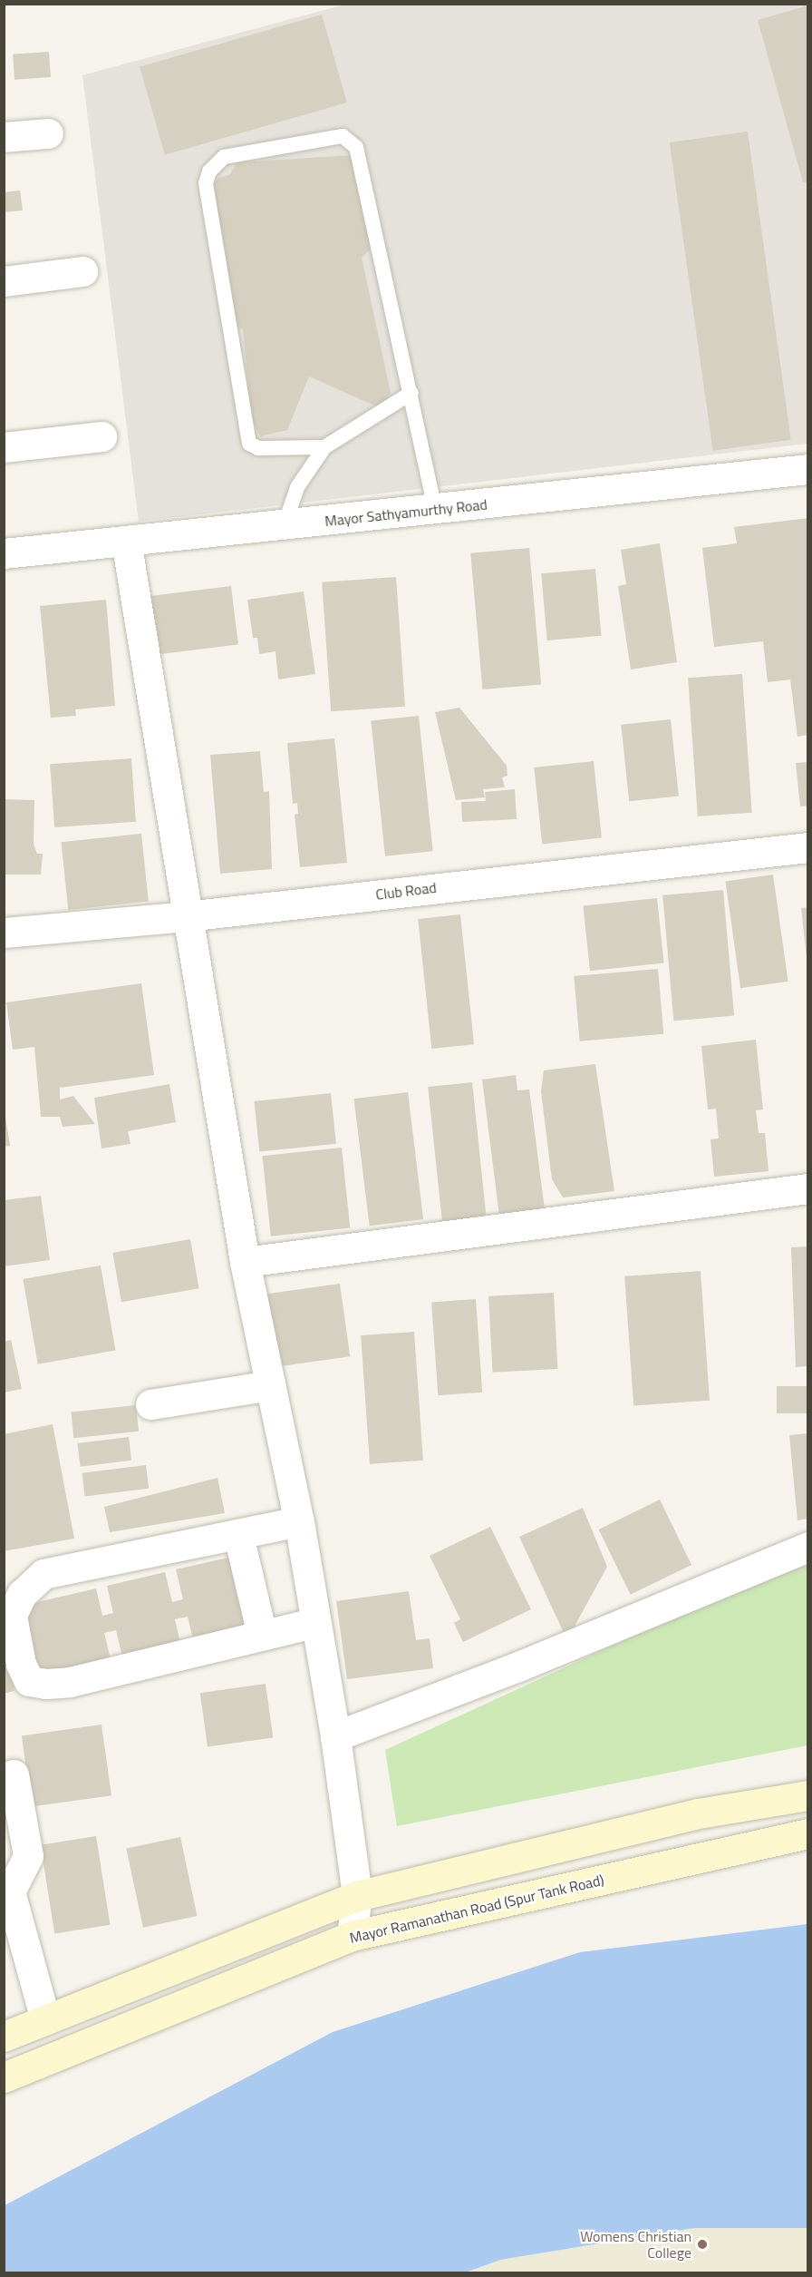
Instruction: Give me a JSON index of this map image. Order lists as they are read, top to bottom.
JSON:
{
  "streets": {
    "main road": ["Mayor Ramanathan Road (Spur Tank Road)"],
    "street": ["Mayor Sathyamurthy Road", "Club Road"]
  },
  "places": ["Womens Christian College"]
}
